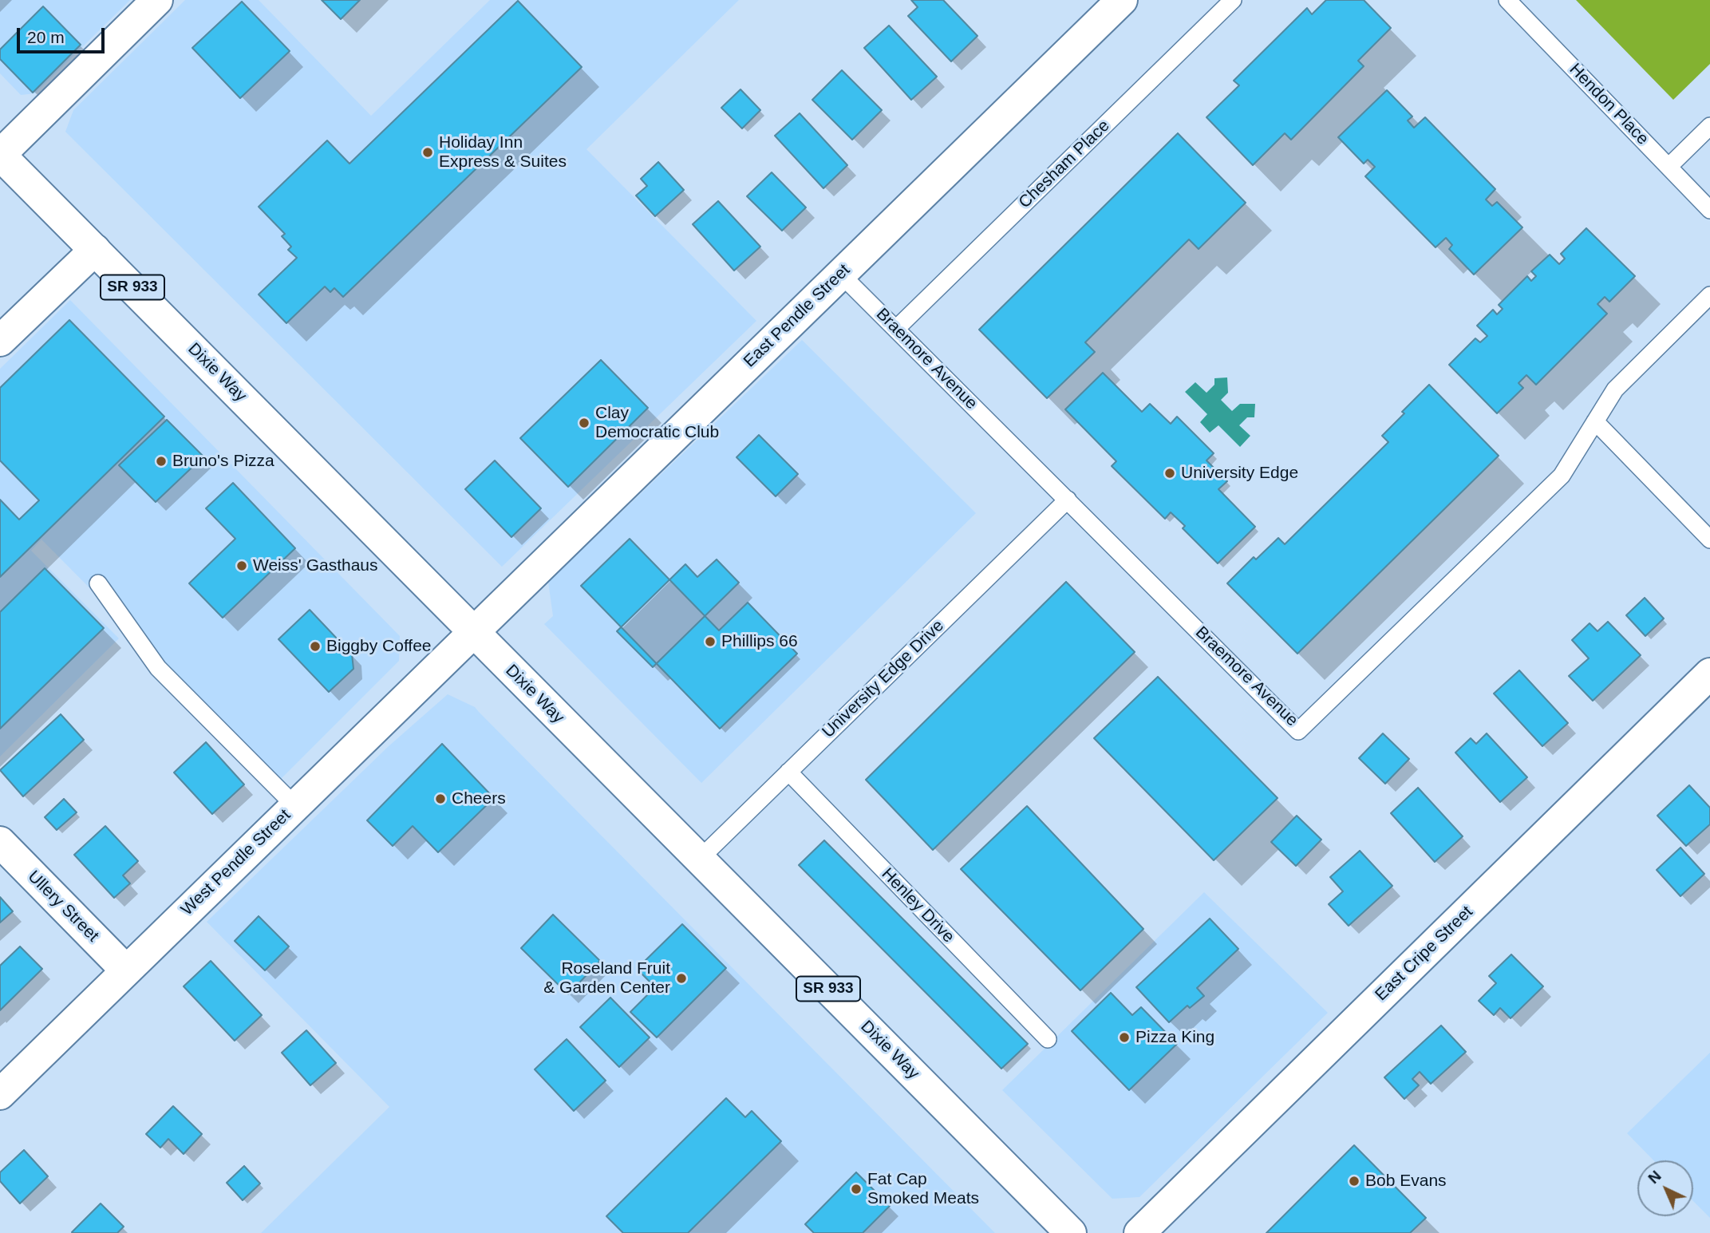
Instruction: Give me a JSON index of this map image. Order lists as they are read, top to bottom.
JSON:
{
  "streets": {
    "street": [
      "SR 933",
      "East Pendle Street",
      "Dixie Way",
      "West Pendle Street",
      "Ullery Street",
      "East Cripe Street"
    ],
    "lane": [
      "Hendon Place",
      "Chesham Place",
      "Braemore Avenue",
      "University Edge Drive",
      "Henley Drive"
    ]
  },
  "crossings": [
    ["Chesham Place", "Braemore Avenue"],
    ["East Pendle Street", "Braemore Avenue"],
    ["East Pendle Street", "Dixie Way"],
    ["East Pendle Street", "West Pendle Street"],
    ["Braemore Avenue", "University Edge Drive"],
    ["Dixie Way", "University Edge Drive"],
    ["Dixie Way", "West Pendle Street"],
    ["University Edge Drive", "Henley Drive"],
    ["West Pendle Street", "Ullery Street"]
  ],
  "places": [
    "Holiday Inn Express & Suites",
    "Clay Democratic Club",
    "Bruno's Pizza",
    "University Edge",
    "Weiss' Gasthaus",
    "Phillips 66",
    "Biggby Coffee",
    "Cheers",
    "Roseland Fruit & Garden Center",
    "Pizza King",
    "Bob Evans",
    "Fat Cap Smoked Meats"
  ],
  "scale_bar": "20 m",
  "north": "top left"
}
